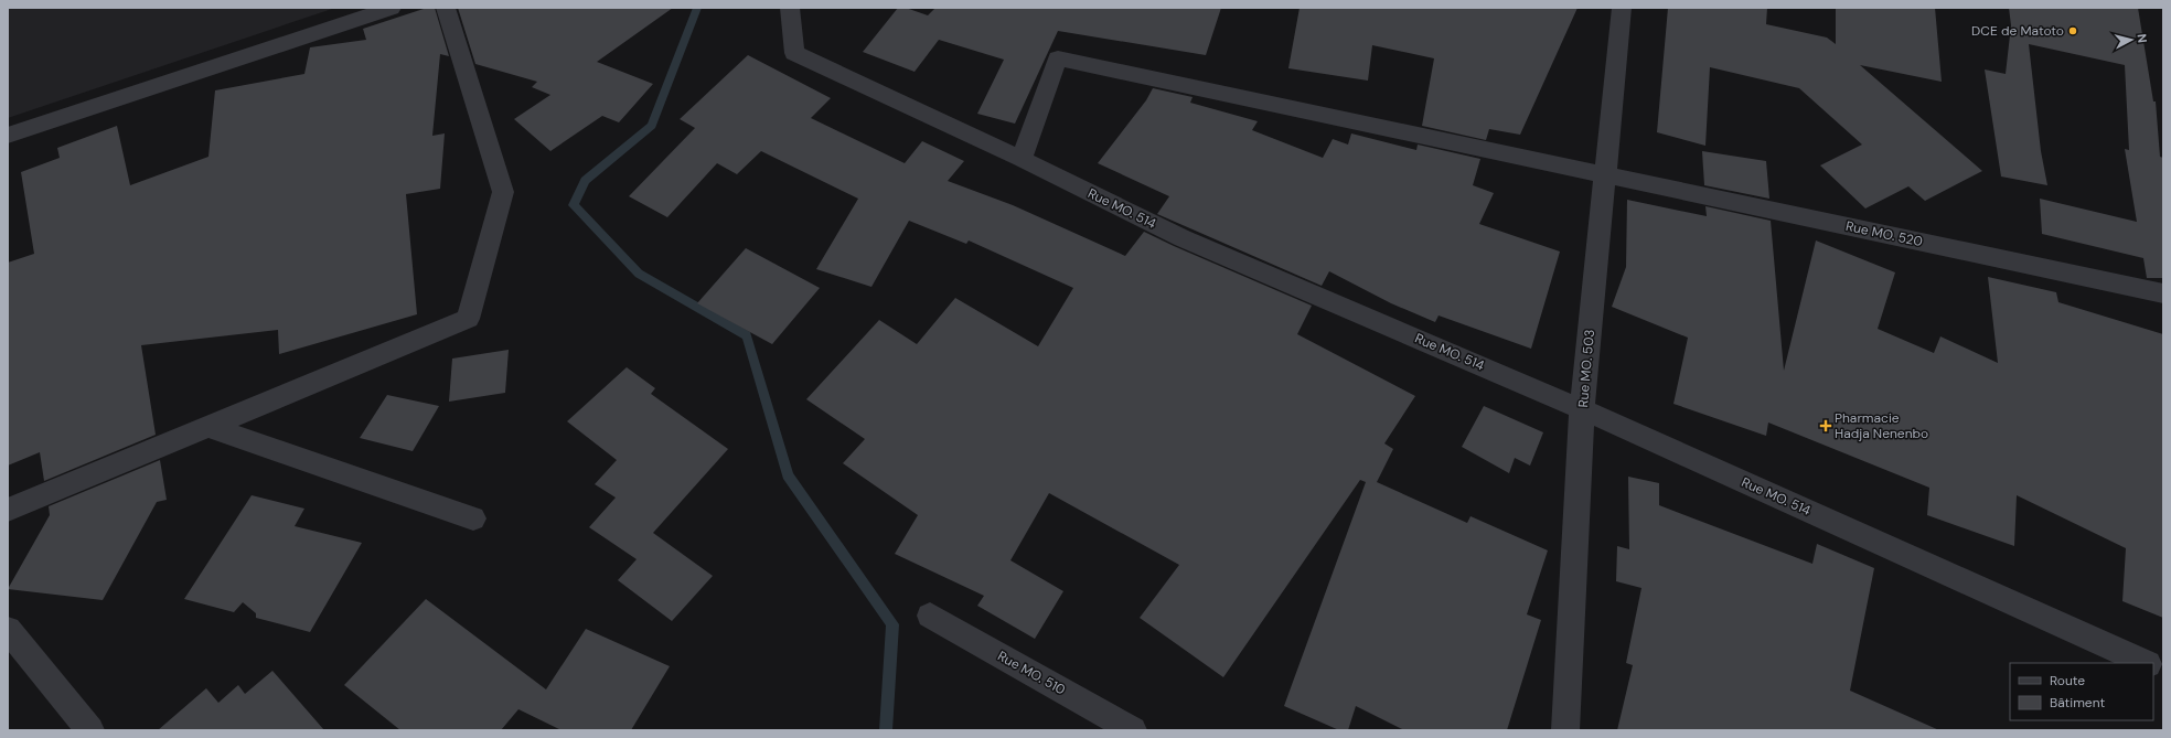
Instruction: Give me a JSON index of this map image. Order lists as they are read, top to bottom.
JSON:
{
  "streets": {
    "street": [
      "Rue MO. 514",
      "Rue MO. 520",
      "Rue MO. 503",
      "Rue MO. 510"
    ]
  },
  "crossings": [
    ["Rue MO. 514", "Rue MO. 520"],
    ["Rue MO. 514", "Rue MO. 503"],
    ["Rue MO. 520", "Rue MO. 503"]
  ],
  "places": {
    "other": ["DCE de Matoto"],
    "health": ["Pharmacie Hadja Nenenbo"]
  },
  "legend": ["Route", "Bâtiment"],
  "north": "right"
}
